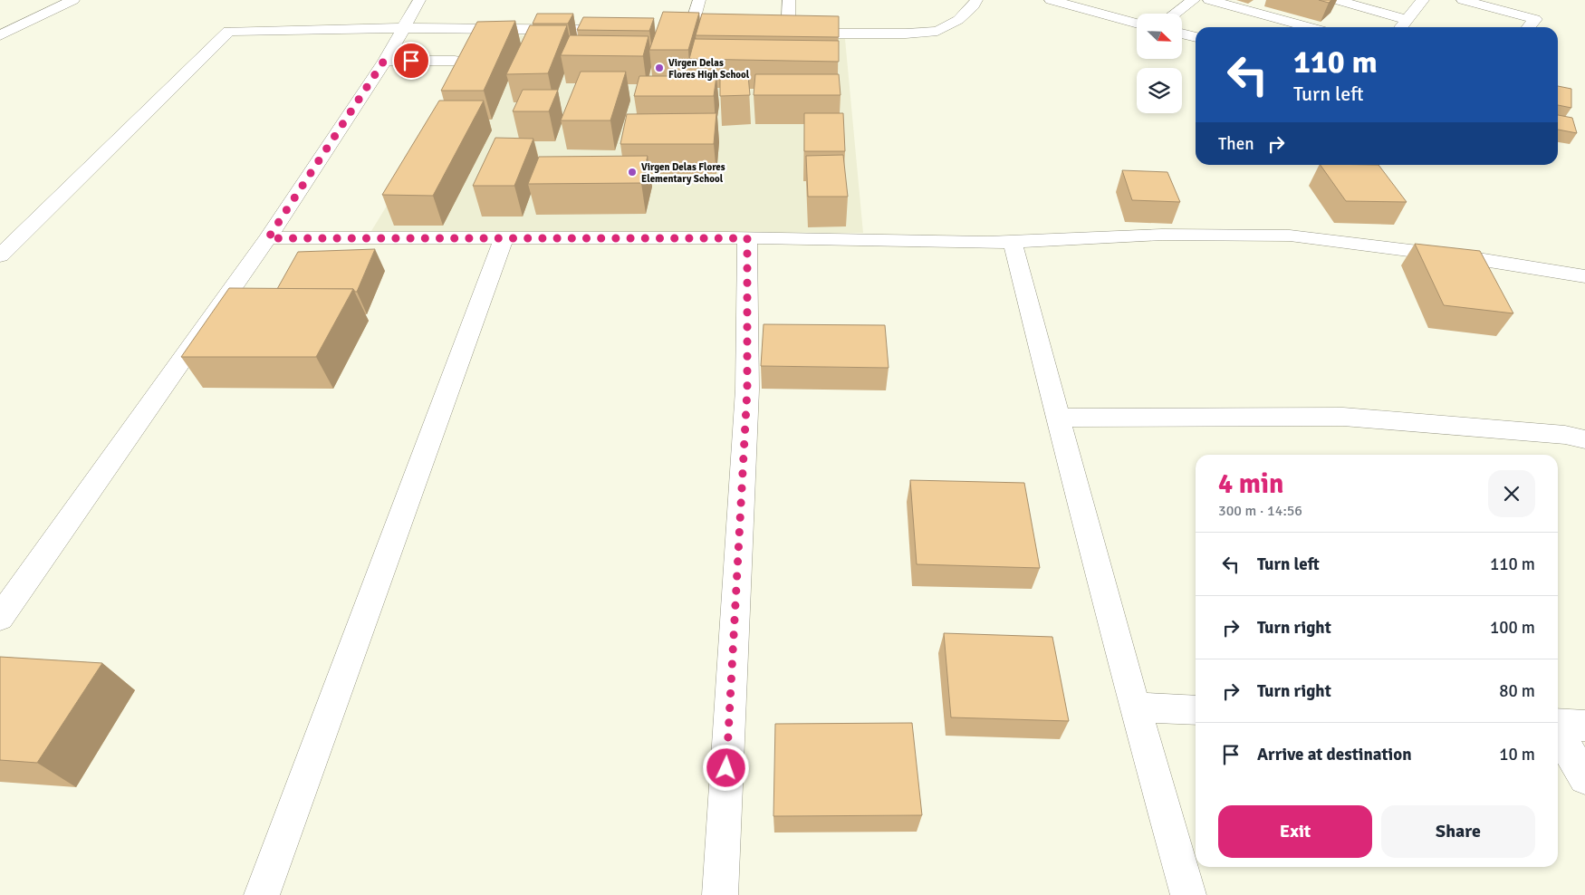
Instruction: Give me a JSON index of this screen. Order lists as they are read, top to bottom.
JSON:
{
  "places": ["Virgen Delas Flores High School", "Virgen Delas Flores Elementary School"],
  "north": "bottom right",
  "page": {
    "turn": ["110 m", "Turn left"],
    "then": "Then",
    "heading": ["4 min", "300 m · 14:56"],
    "list": [
      {
        "name": "Turn left",
        "value": "110 m"
      },
      {
        "name": "Turn right",
        "value": "100 m"
      },
      {
        "name": "Turn right",
        "value": "80 m"
      },
      {
        "name": "Arrive at destination",
        "value": "10 m"
      }
    ],
    "buttons": ["Exit", "Share"]
  }
}
